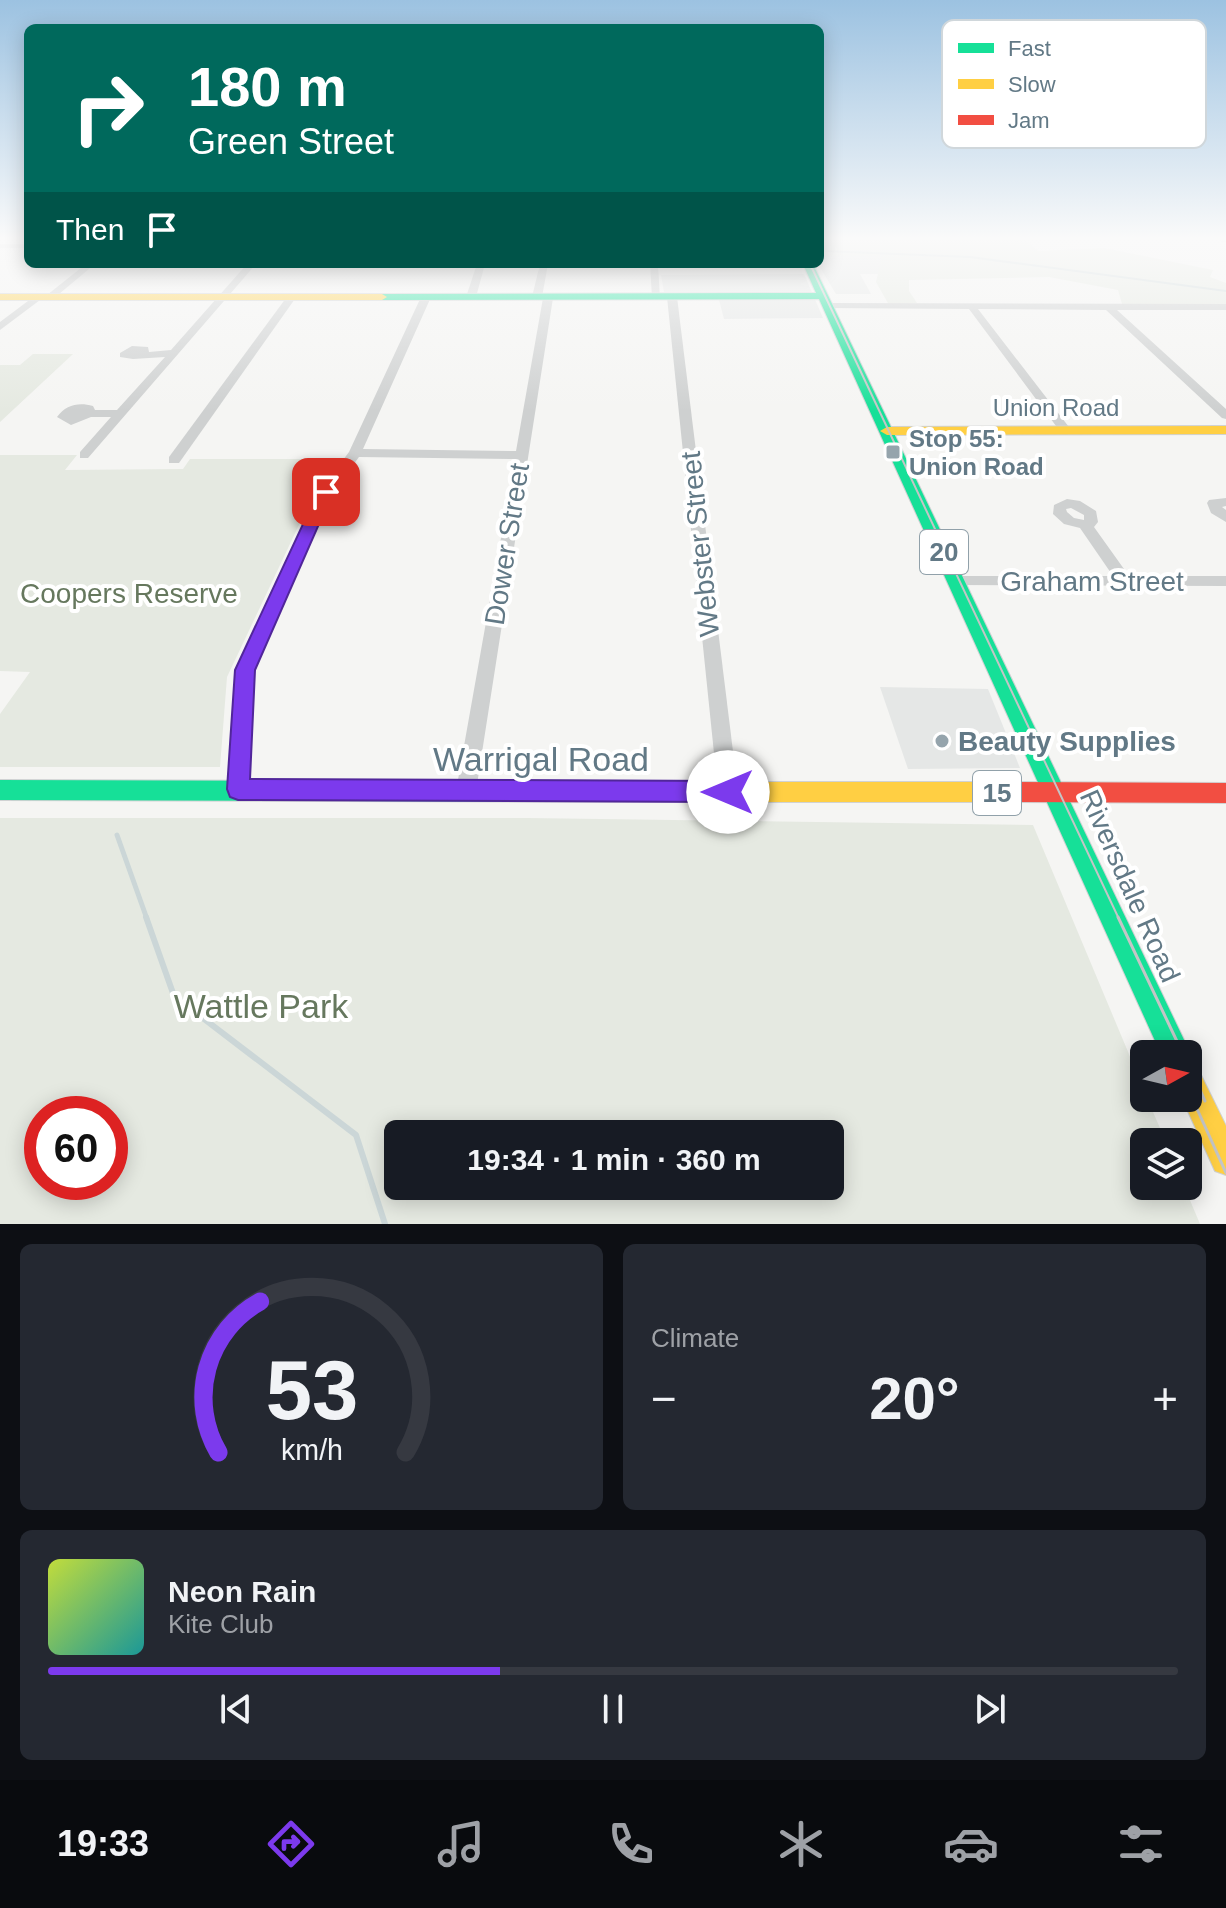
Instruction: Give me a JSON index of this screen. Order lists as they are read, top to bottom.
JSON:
{
  "streets": {
    "main road": [
      "Union Road",
      "20",
      "Warrigal Road",
      "15",
      "Riversdale Road"
    ],
    "street": ["Dower Street", "Webster Street", "Graham Street"]
  },
  "crossings": [
    ["Union Road", "Riversdale Road"],
    ["Dower Street", "Warrigal Road"],
    ["Webster Street", "Warrigal Road"],
    ["Graham Street", "Riversdale Road"],
    ["Warrigal Road", "Riversdale Road"]
  ],
  "parks": ["Coopers Reserve", "Wattle Park"],
  "places": {
    "transit": ["Stop 55: Union Road"],
    "other": ["Beauty Supplies"]
  },
  "legend": ["Fast", "Slow", "Jam"],
  "north": "right",
  "page": {
    "turn": ["180 m", "Green Street"],
    "then": "Then",
    "limit": "60",
    "trip": "19:34 · 1 min · 360 m",
    "tile": "Climate",
    "heat": ["−", "20°", "+"],
    "song": ["Neon Rain", "Kite Club"],
    "tabs": "19:33",
    "gauge": ["53", "km/h"]
  }
}
